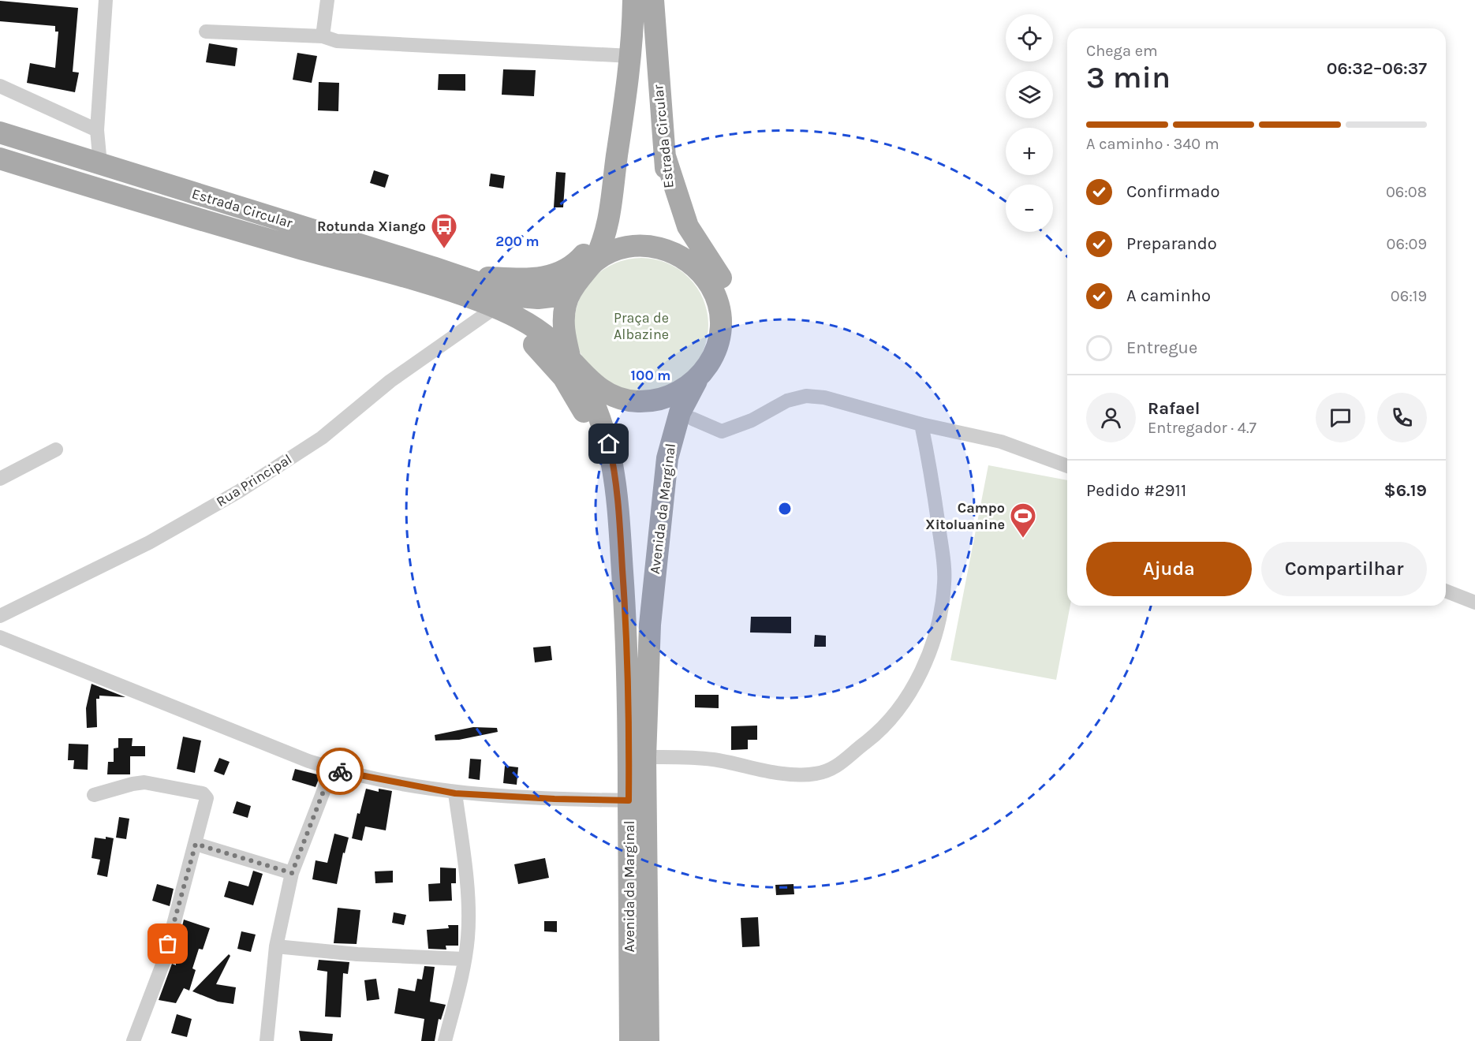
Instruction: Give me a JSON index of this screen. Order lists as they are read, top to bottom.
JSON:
{
  "streets": {
    "main road": ["Estrada Circular", "Avenida da Marginal"],
    "street": ["Rua Principal"]
  },
  "crossings": [
    ["Estrada Circular", "Avenida da Marginal"]
  ],
  "parks": ["Praça de Albazine"],
  "places": {
    "bus stop": ["Rotunda Xiango"],
    "sports": ["Campo Xitoluanine"]
  },
  "page": {
    "map_buttons": ["+", "−"],
    "heading": ["3 min", "Chega em", "06:32–06:37"],
    "panel": [
      "Rafael",
      "Entregador · 4.7",
      "Pedido #2911",
      "$6.19"
    ],
    "bar": "A caminho · 340 m",
    "list": [
      ["Confirmado", "06:08"],
      ["Preparando", "06:09"],
      ["A caminho", "06:19"],
      "Entregue"
    ],
    "buttons": ["Ajuda", "Compartilhar"]
  },
  "rings": ["200 m", "100 m"]
}
